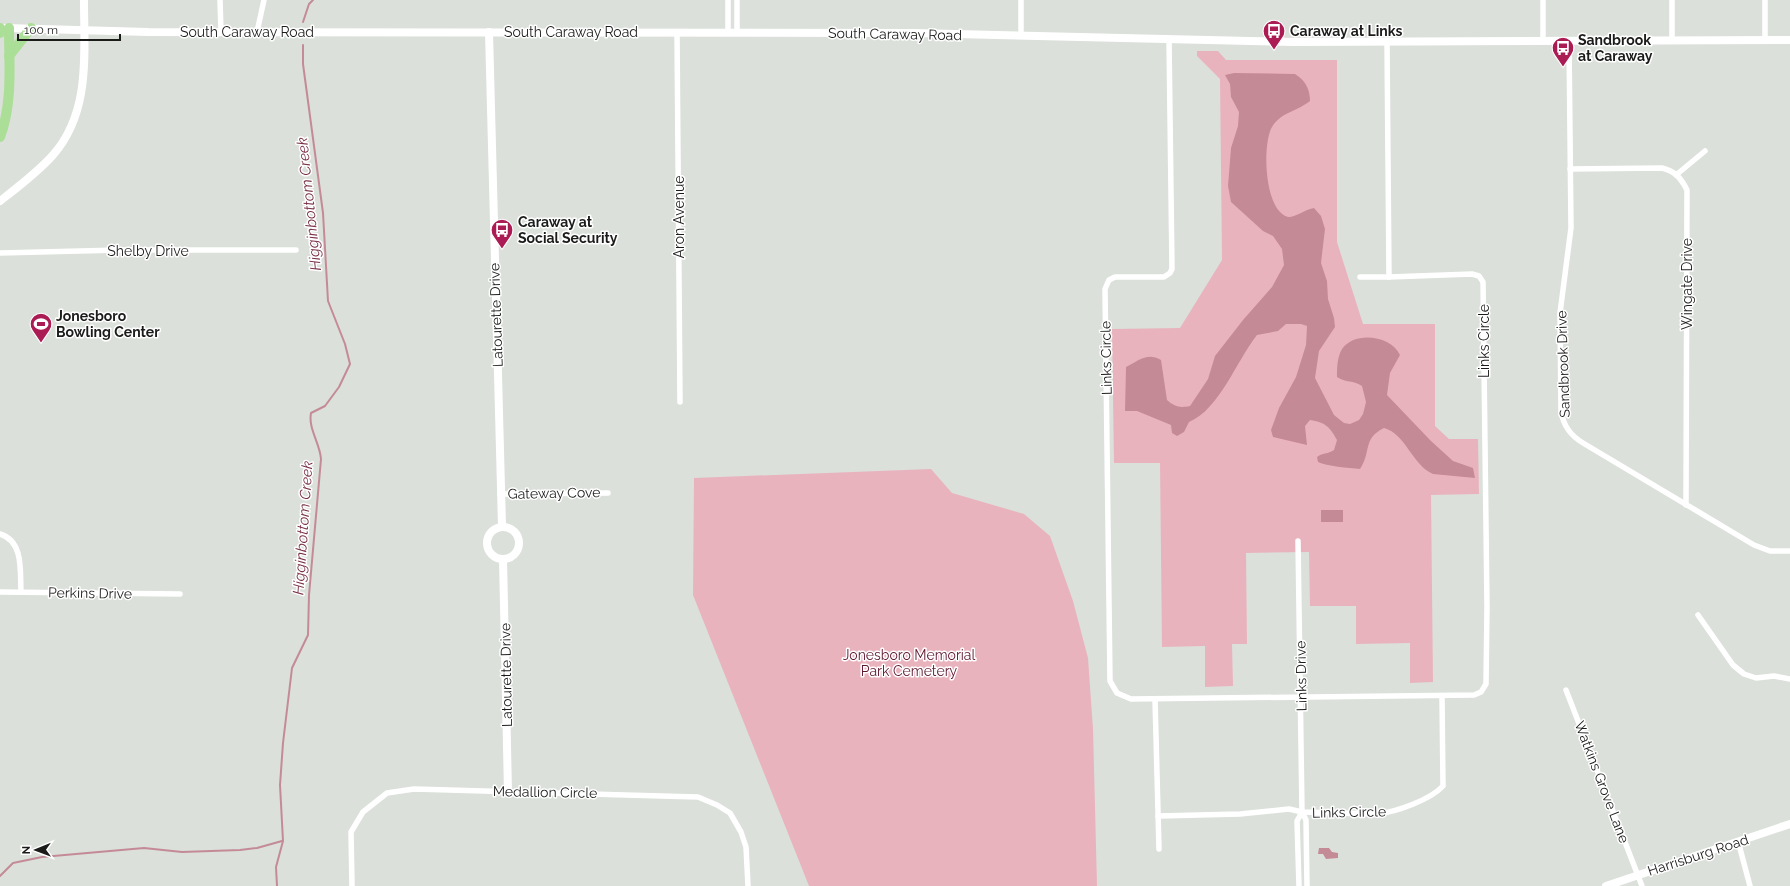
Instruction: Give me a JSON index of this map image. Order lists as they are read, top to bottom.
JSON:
{
  "streets": {
    "street": [
      "South Caraway Road",
      "Aron Avenue",
      "Shelby Drive",
      "Wingate Drive",
      "Latourette Drive",
      "Links Circle",
      "Sandbrook Drive",
      "Gateway Cove",
      "Perkins Drive",
      "Links Drive",
      "Watkins Grove Lane",
      "Medallion Circle",
      "Harrisburg Road"
    ]
  },
  "crossings": [
    ["South Caraway Road", "Aron Avenue"],
    ["South Caraway Road", "Latourette Drive"],
    ["South Caraway Road", "Links Circle"],
    ["South Caraway Road", "Sandbrook Drive"],
    ["Wingate Drive", "Sandbrook Drive"],
    ["Latourette Drive", "Gateway Cove"],
    ["Latourette Drive", "Medallion Circle"],
    ["Links Circle", "Links Drive"],
    ["Watkins Grove Lane", "Harrisburg Road"]
  ],
  "water": ["Higginbottom Creek"],
  "parks": ["Jonesboro Memorial Park Cemetery"],
  "places": {
    "bus stop": ["Caraway at Links", "Sandbrook at Caraway", "Caraway at Social Security"],
    "sports": ["Jonesboro Bowling Center"]
  },
  "scale_bar": "100 m",
  "north": "left"
}
